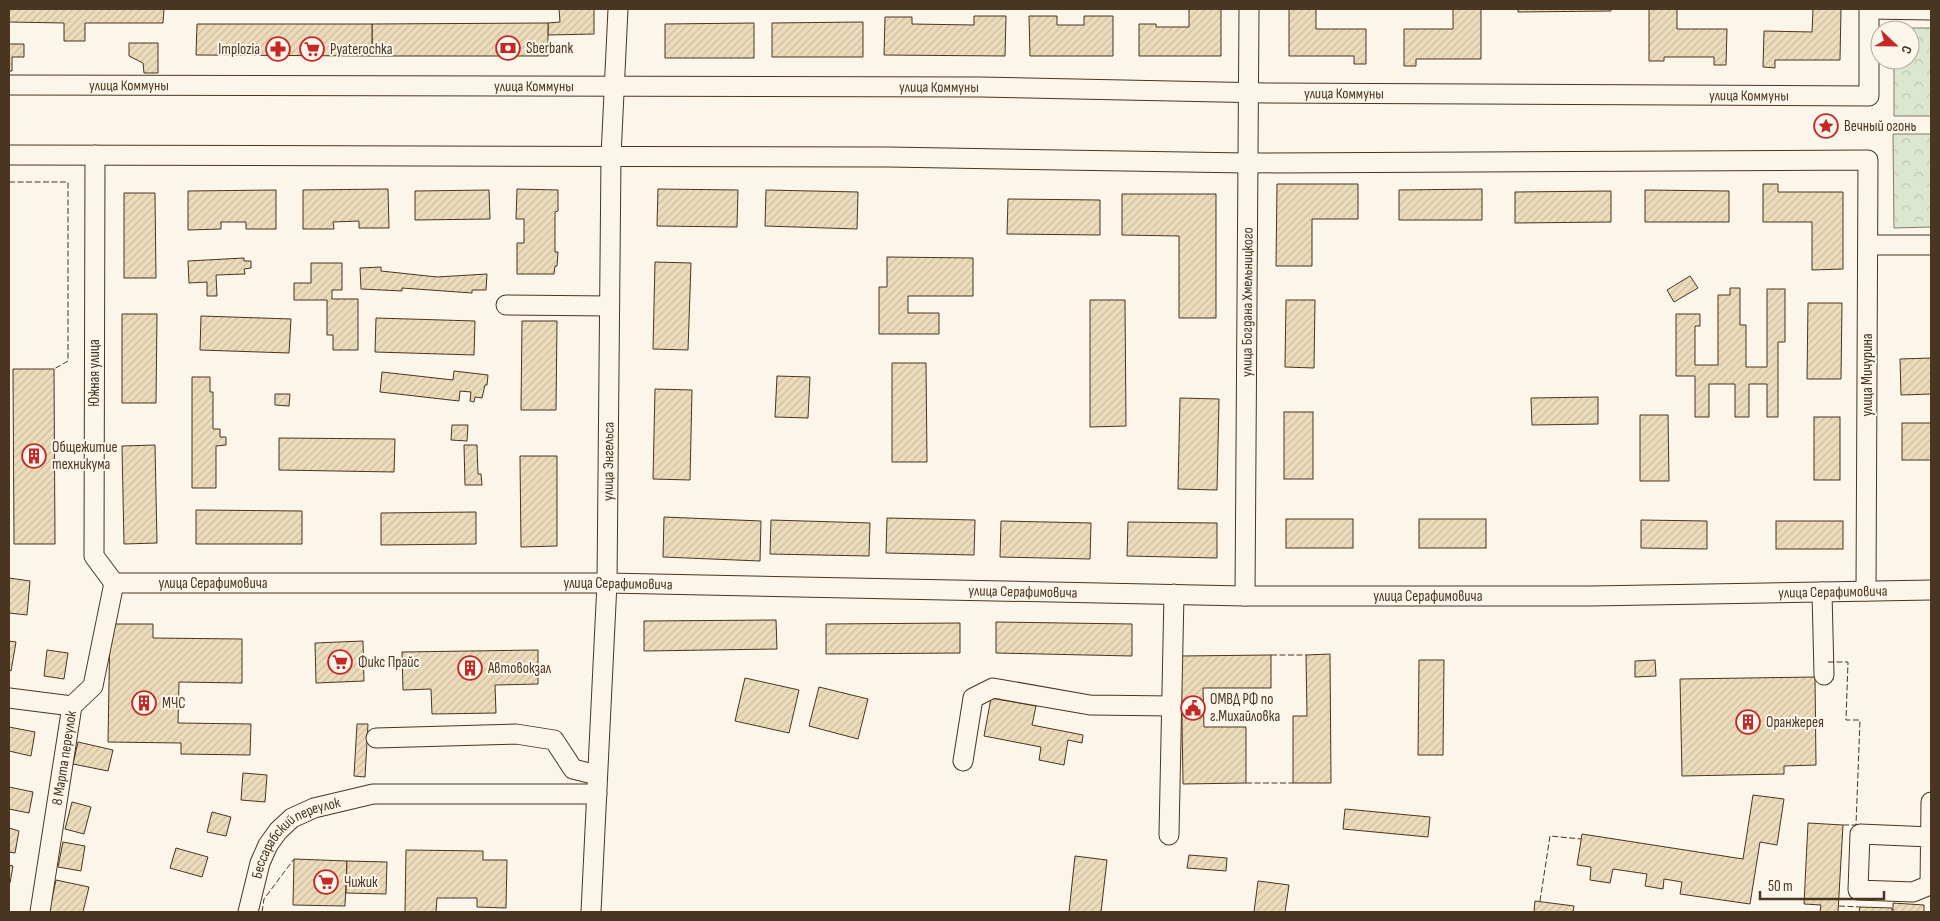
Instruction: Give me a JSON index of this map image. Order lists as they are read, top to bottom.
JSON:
{
  "streets": {
    "street": [
      "улица Коммуны",
      "улица Богдана Хмельницкого",
      "Южная улица",
      "улица Мичурина",
      "улица Энгельса",
      "улица Серафимовича",
      "8 Марта переулок",
      "Бессарабский переулок"
    ]
  },
  "crossings": [
    ["улица Коммуны", "улица Богдана Хмельницкого"],
    ["улица Коммуны", "улица Энгельса"],
    ["улица Богдана Хмельницкого", "улица Мичурина"],
    ["улица Богдана Хмельницкого", "улица Серафимовича"],
    ["Южная улица", "улица Серафимовича"],
    ["Южная улица", "8 Марта переулок"],
    ["улица Мичурина", "улица Серафимовича"],
    ["улица Энгельса", "улица Серафимовича"],
    ["улица Энгельса", "Бессарабский переулок"],
    ["улица Серафимовича", "8 Марта переулок"]
  ],
  "places": {
    "bank": ["Sberbank"],
    "pharmacy": ["Implozia"],
    "supermarket": ["Pyaterochka", "Фикс Прайс", "Чижик"],
    "place": ["Вечный огонь"],
    "building": [
      "Общежитие техникума",
      "Автовокзал",
      "МЧС",
      "Оранжерея"
    ],
    "public building": ["ОМВД РФ по г.Михайловка"]
  },
  "scale_bar": "50 m",
  "north": "right"
}
